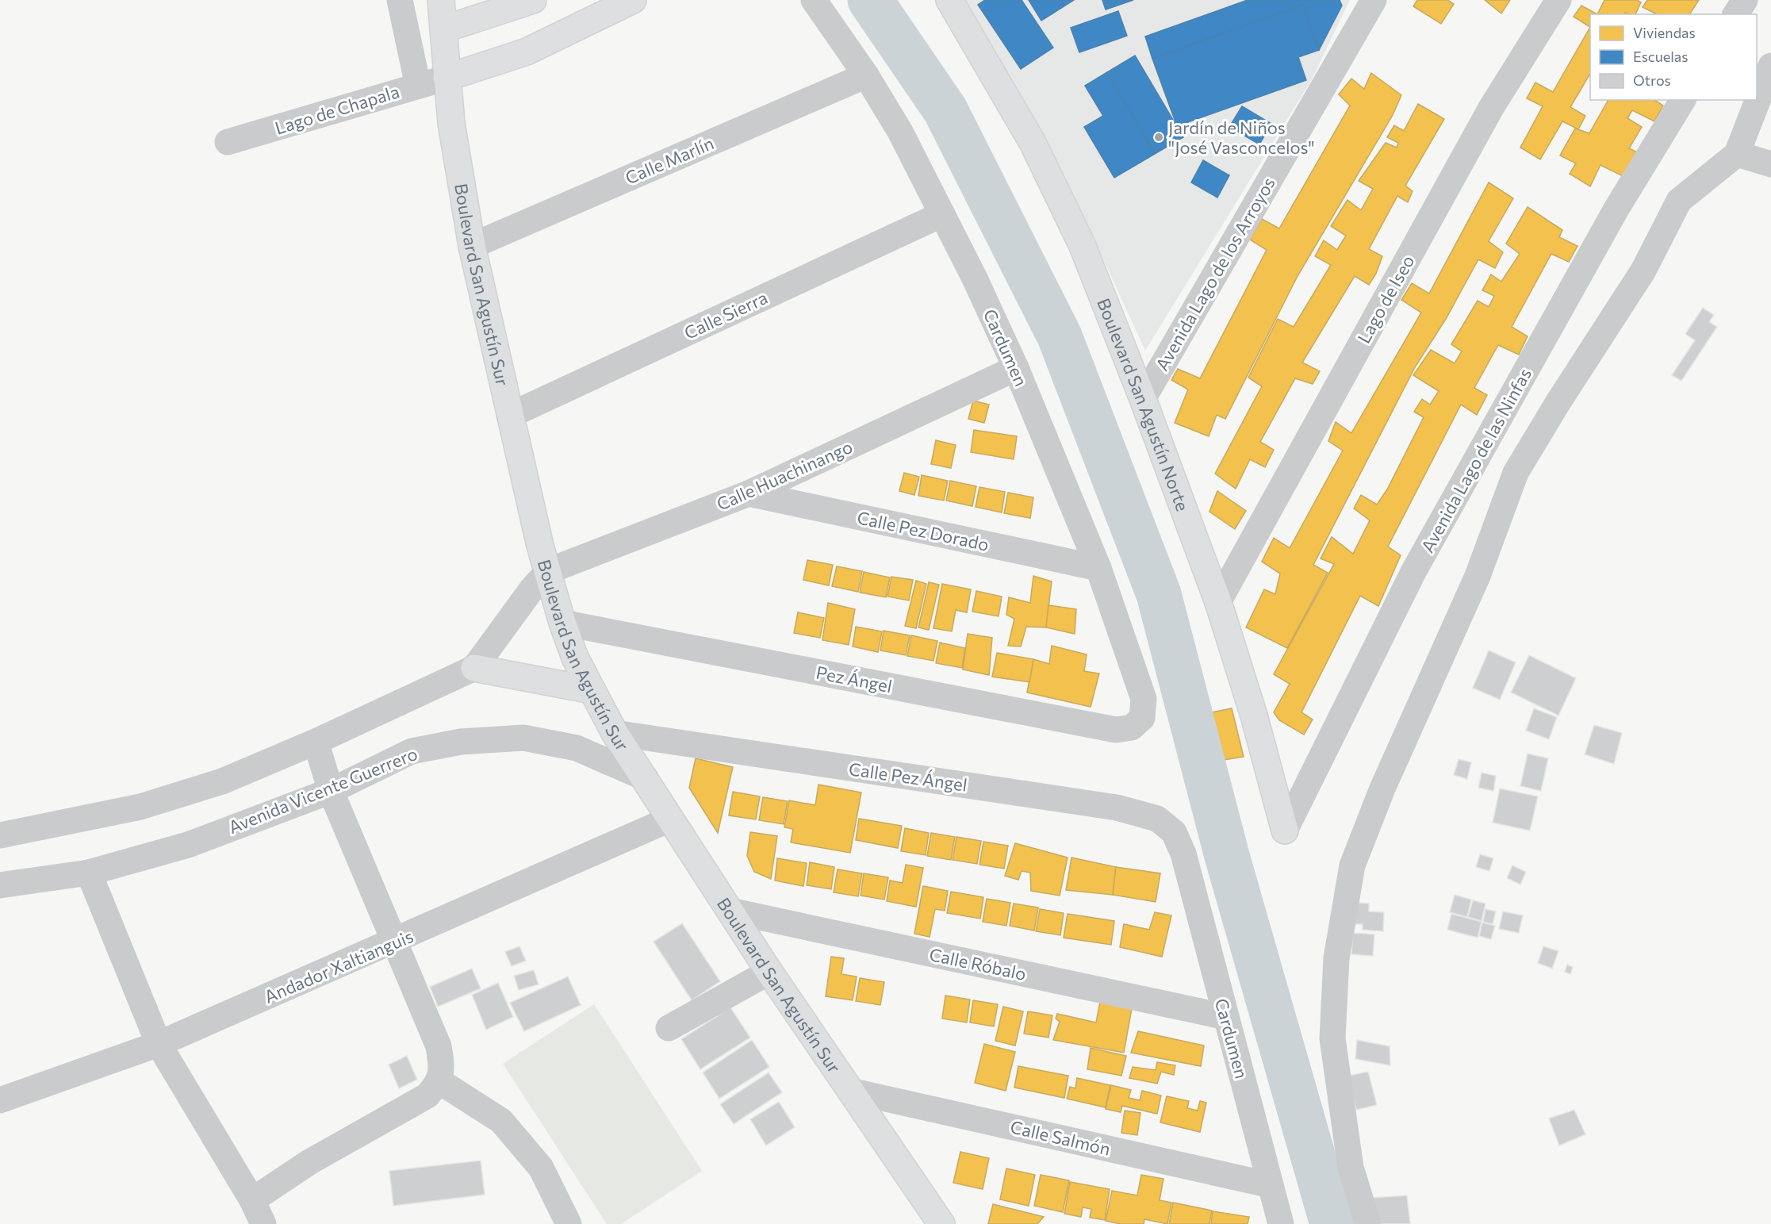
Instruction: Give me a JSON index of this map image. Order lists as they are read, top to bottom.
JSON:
{
  "streets": {
    "main road": ["Boulevard San Agustín Sur", "Boulevard San Agustín Norte"],
    "street": [
      "Lago de Chapala",
      "Calle Marlín",
      "Avenida Lago de los Arroyos",
      "Lago de Iseo",
      "Calle Sierra",
      "Cardumen",
      "Avenida Lago de las Ninfas",
      "Calle Huachinango",
      "Calle Pez Dorado",
      "Pez Ángel",
      "Calle Pez Ángel",
      "Avenida Vicente Guerrero",
      "Calle Róbalo",
      "Andador Xaltianguis",
      "Calle Salmón"
    ]
  },
  "crossings": [
    ["Lago de Chapala", "Boulevard San Agustín Sur"],
    ["Calle Marlín", "Boulevard San Agustín Sur"],
    ["Calle Marlín", "Cardumen"],
    ["Avenida Lago de los Arroyos", "Boulevard San Agustín Norte"],
    ["Boulevard San Agustín Sur", "Calle Sierra"],
    ["Boulevard San Agustín Sur", "Calle Huachinango"],
    ["Boulevard San Agustín Sur", "Pez Ángel"],
    ["Boulevard San Agustín Sur", "Calle Pez Ángel"],
    ["Boulevard San Agustín Sur", "Avenida Vicente Guerrero"],
    ["Boulevard San Agustín Sur", "Calle Róbalo"],
    ["Boulevard San Agustín Sur", "Andador Xaltianguis"],
    ["Boulevard San Agustín Sur", "Calle Salmón"],
    ["Lago de Iseo", "Boulevard San Agustín Norte"],
    ["Calle Sierra", "Cardumen"],
    ["Cardumen", "Calle Huachinango"],
    ["Cardumen", "Calle Pez Dorado"],
    ["Cardumen", "Pez Ángel"],
    ["Cardumen", "Calle Pez Ángel"],
    ["Cardumen", "Calle Róbalo"],
    ["Cardumen", "Calle Salmón"],
    ["Boulevard San Agustín Norte", "Avenida Lago de las Ninfas"],
    ["Calle Huachinango", "Calle Pez Dorado"]
  ],
  "places": ["Jardín de Niños \"José Vasconcelos\""],
  "legend": ["Viviendas", "Escuelas", "Otros"]
}
